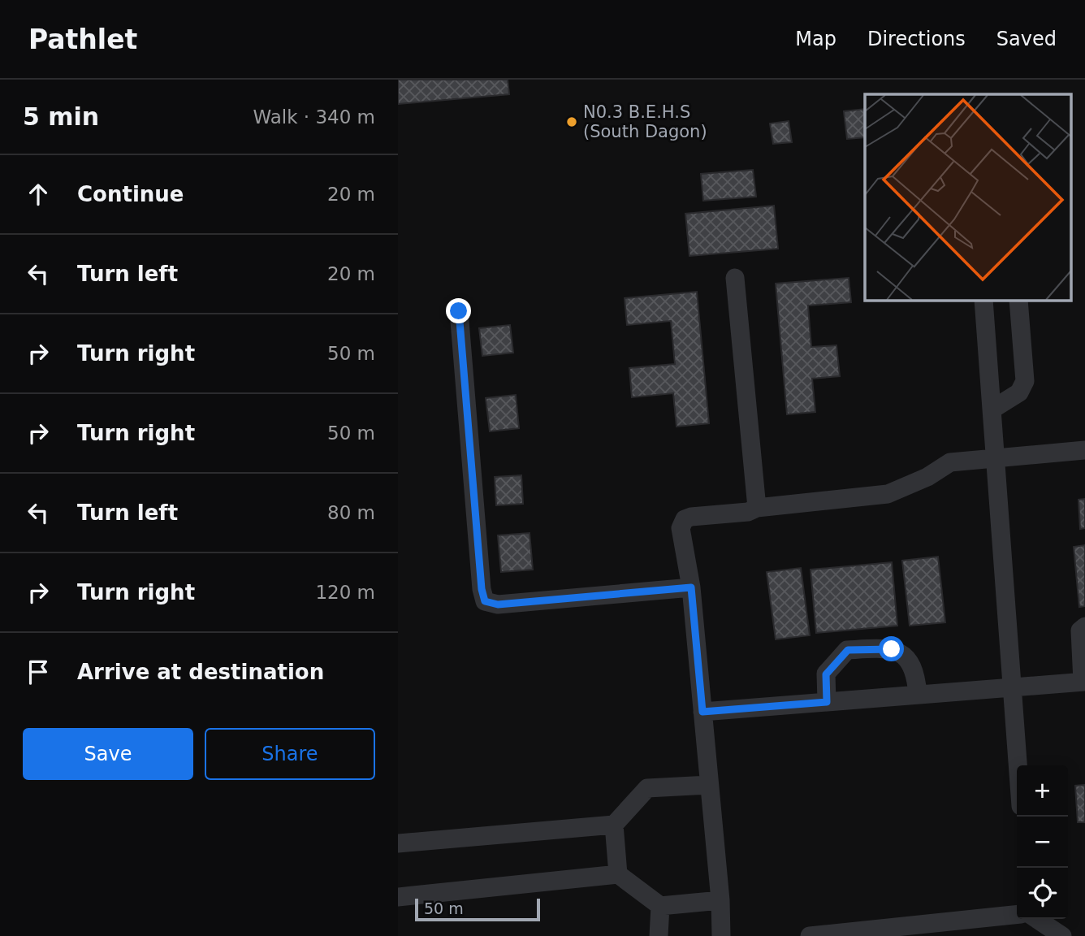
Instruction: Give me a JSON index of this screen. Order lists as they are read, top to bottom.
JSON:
{
  "places": ["N0.3 B.E.H.S (South Dagon)"],
  "scale_bar": "50 m",
  "page": {
    "header": "Pathlet",
    "nav": ["Map", "Directions", "Saved"],
    "heading": ["5 min", "Walk · 340 m"],
    "list": [
      ["Continue", "20 m"],
      ["Turn left", "20 m"],
      ["Turn right", "50 m"],
      ["Turn right", "50 m"],
      ["Turn left", "80 m"],
      ["Turn right", "120 m"],
      "Arrive at destination"
    ],
    "buttons": ["Save", "Share"],
    "map_buttons": ["+", "−"],
    "scale": "50 m"
  }
}
